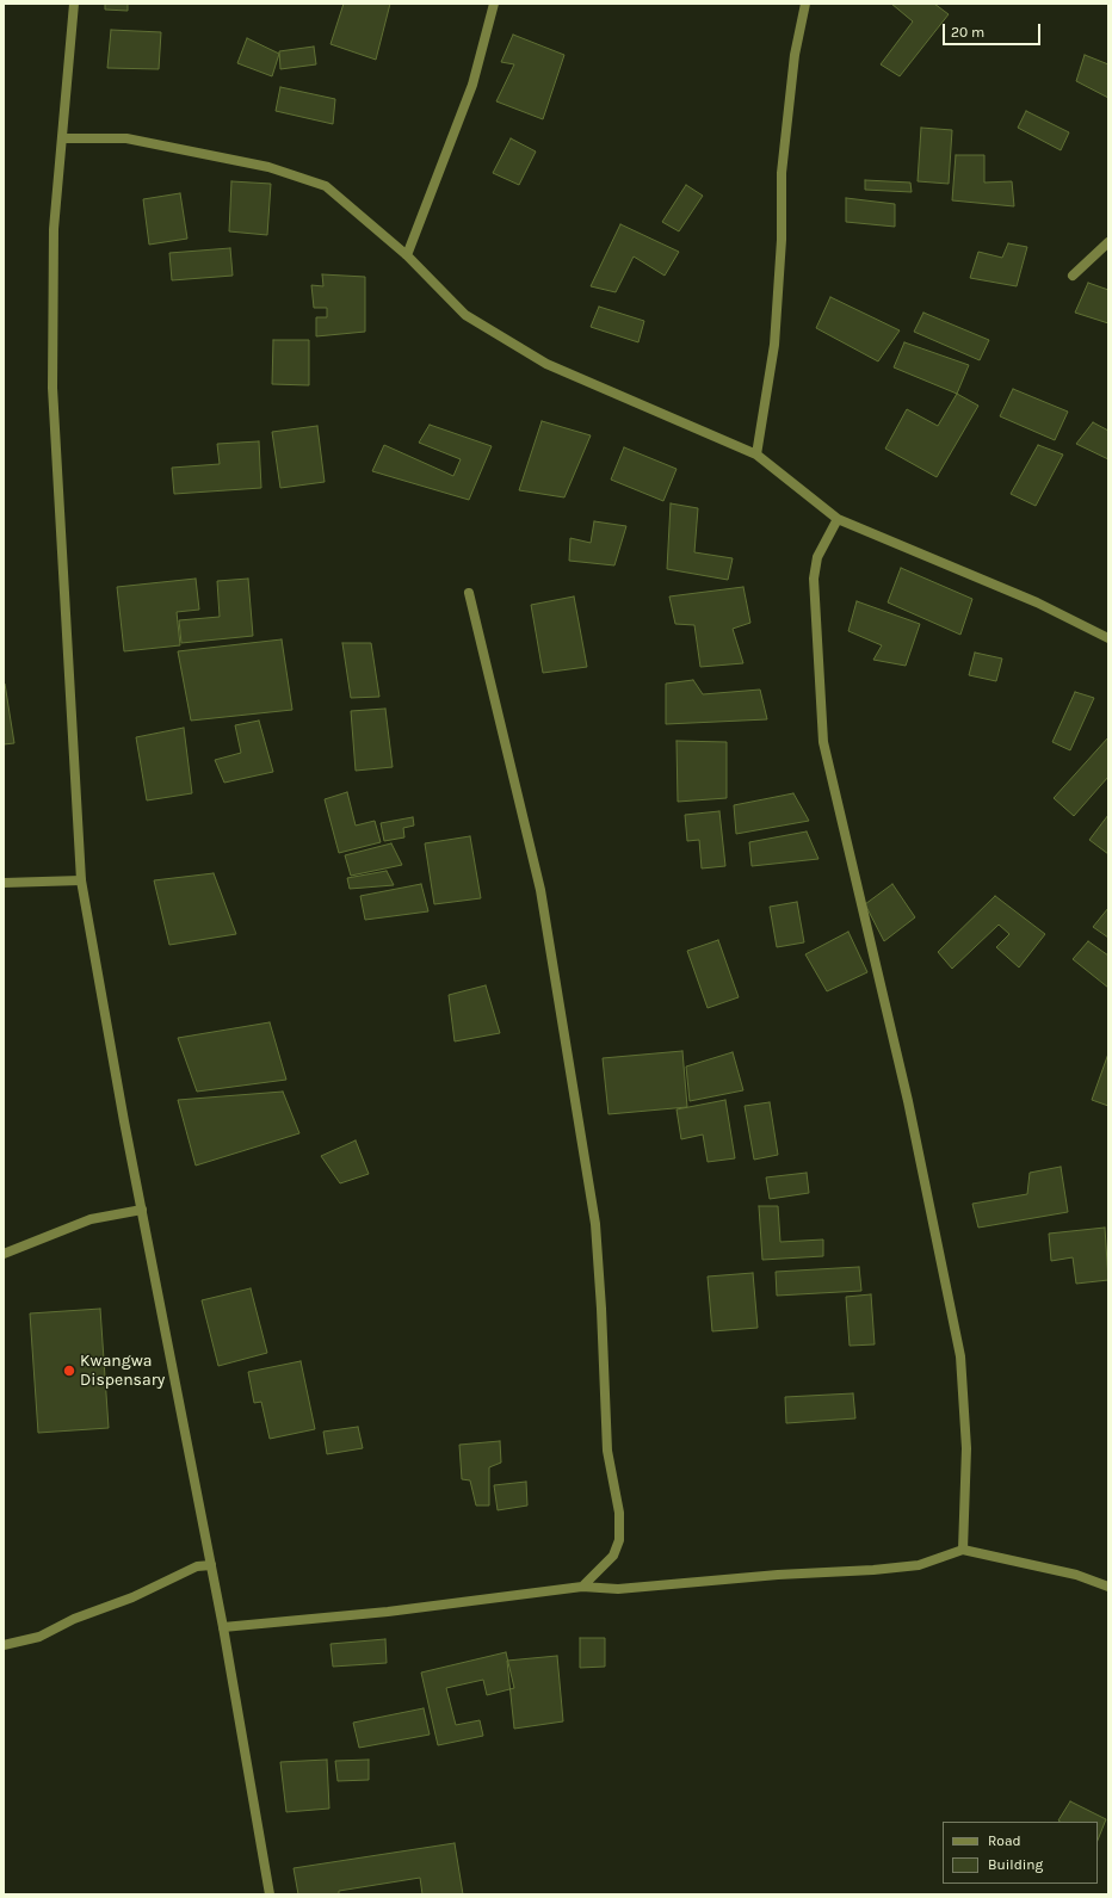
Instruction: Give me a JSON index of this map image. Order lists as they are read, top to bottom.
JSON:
{
  "places": ["Kwangwa Dispensary"],
  "legend": ["Road", "Building"],
  "scale_bar": "20 m"
}
